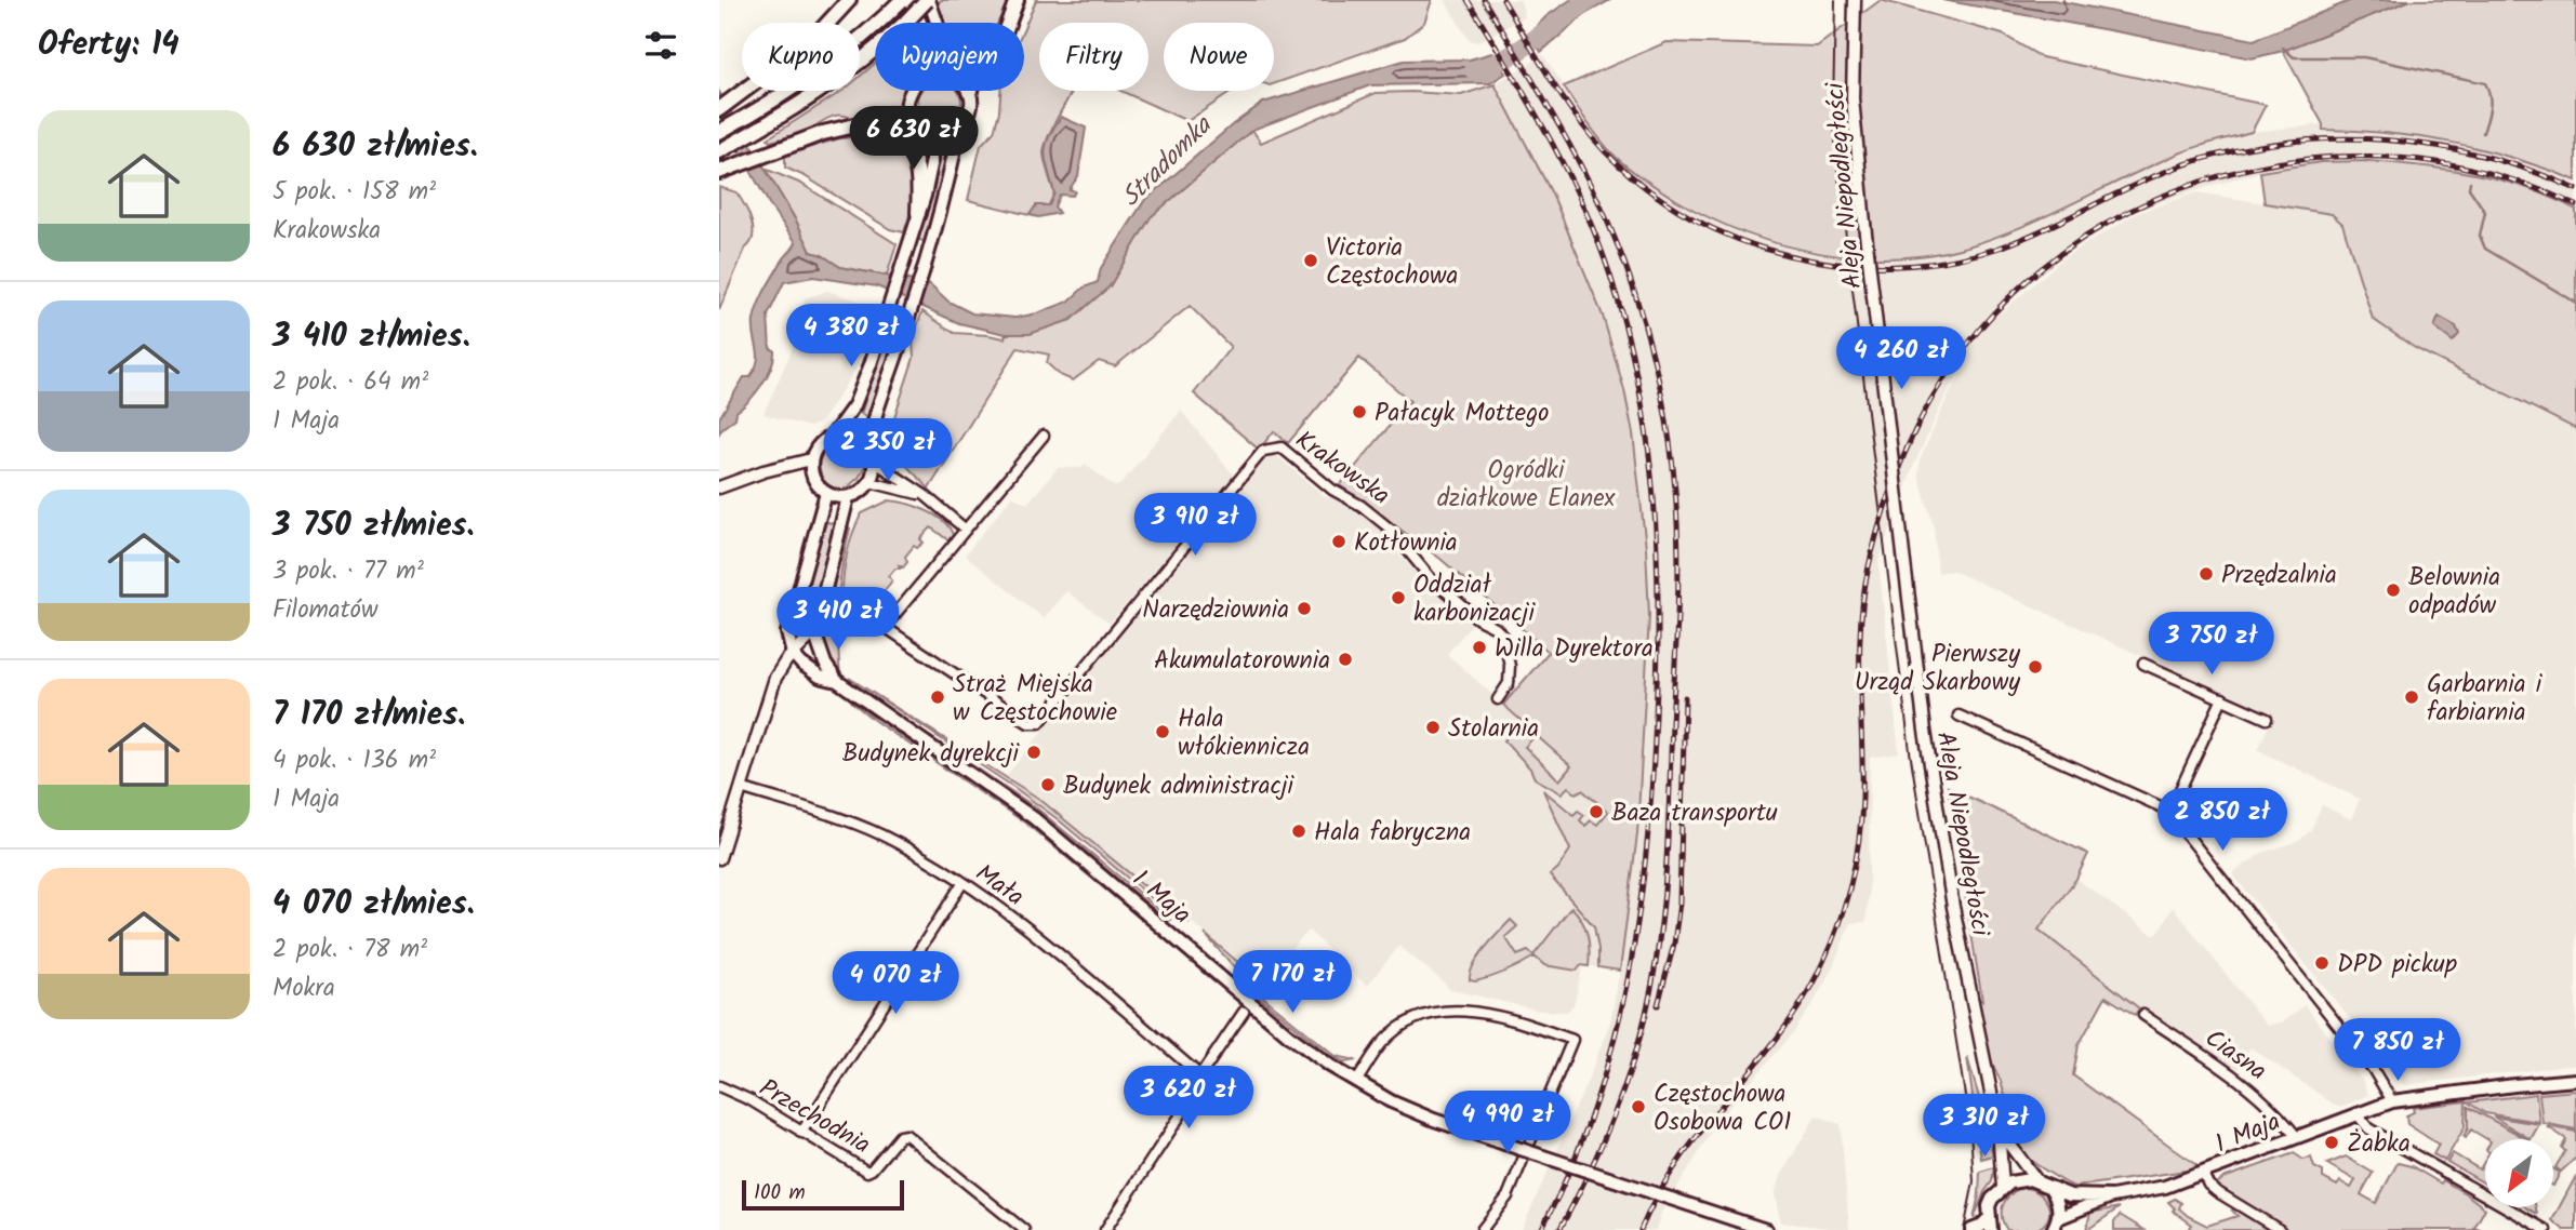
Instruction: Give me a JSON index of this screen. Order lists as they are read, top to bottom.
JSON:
{
  "streets": {
    "main road": ["1 Maja"],
    "street": [
      "Aleja Niepodległości",
      "Krakowska",
      "Mała",
      "Ciasna",
      "Przechodnia"
    ]
  },
  "crossings": [
    ["Aleja Niepodległości", "1 Maja"],
    ["1 Maja", "Ciasna"]
  ],
  "water": ["Stradomka"],
  "parks": ["Ogródki działkowe Elanex"],
  "places": [
    "Victoria Częstochowa",
    "Pałacyk Mottego",
    "Kotłownia",
    "Przędzalnia",
    "Belownia odpadów",
    "Oddział karbonizacji",
    "Narzędziownia",
    "Willa Dyrektora",
    "Akumulatorownia",
    "Pierwszy Urząd Skarbowy",
    "Straż Miejska w Częstochowie",
    "Garbarnia i farbiarnia",
    "Stolarnia",
    "Hala włókiennicza",
    "Budynek dyrekcji",
    "Budynek administracji",
    "Baza transportu",
    "Hala fabryczna",
    "DPD pickup",
    "Częstochowa Osobowa CO1",
    "Żabka"
  ],
  "scale_bar": "100 m",
  "north": "bottom left",
  "page": {
    "heading": "Oferty: 14",
    "chip": [
      "Kupno",
      "Wynajem",
      "Filtry",
      "Nowe"
    ],
    "list": [
      {
        "name": "6 630 zł/mies.",
        "note": "5 pok. · 158 m² · Krakowska"
      },
      {
        "name": "3 410 zł/mies.",
        "note": "2 pok. · 64 m² · 1 Maja"
      },
      {
        "name": "3 750 zł/mies.",
        "note": "3 pok. · 77 m² · Filomatów"
      },
      {
        "name": "7 170 zł/mies.",
        "note": "4 pok. · 136 m² · 1 Maja"
      },
      {
        "name": "4 070 zł/mies.",
        "note": "2 pok. · 78 m² · Mokra"
      }
    ],
    "price": [
      "6 630 zł",
      "4 380 zł",
      "4 260 zł",
      "2 350 zł",
      "3 910 zł",
      "3 410 zł",
      "3 750 zł",
      "2 850 zł",
      "7 170 zł",
      "4 070 zł",
      "7 850 zł",
      "3 620 zł",
      "4 990 zł",
      "3 310 zł"
    ],
    "scale": "100 m"
  }
}
